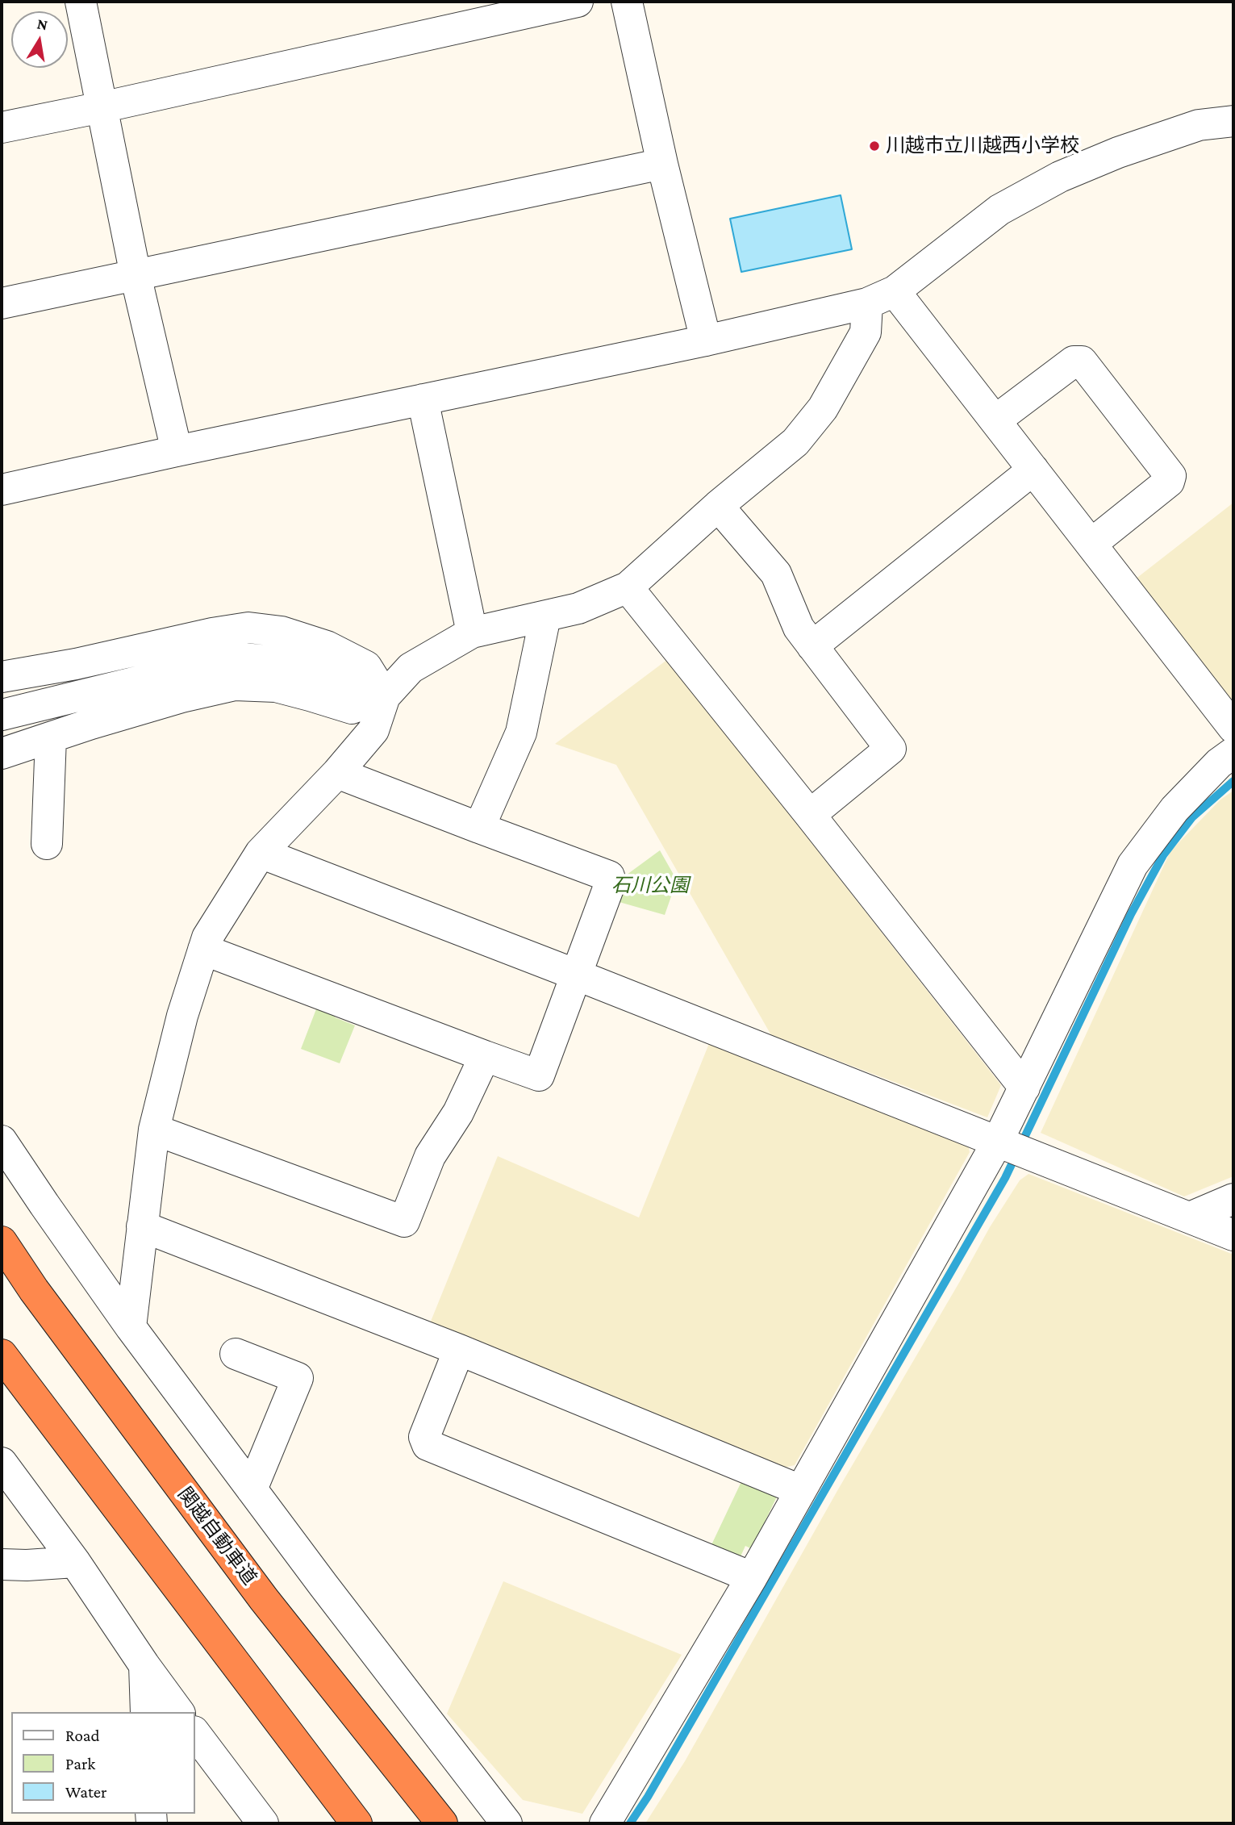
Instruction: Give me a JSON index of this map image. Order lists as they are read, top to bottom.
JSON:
{
  "streets": {
    "highway": ["関越自動車道"]
  },
  "parks": ["石川公園"],
  "places": ["川越市立川越西小学校"],
  "legend": ["Road", "Park", "Water"],
  "north": "top"
}
